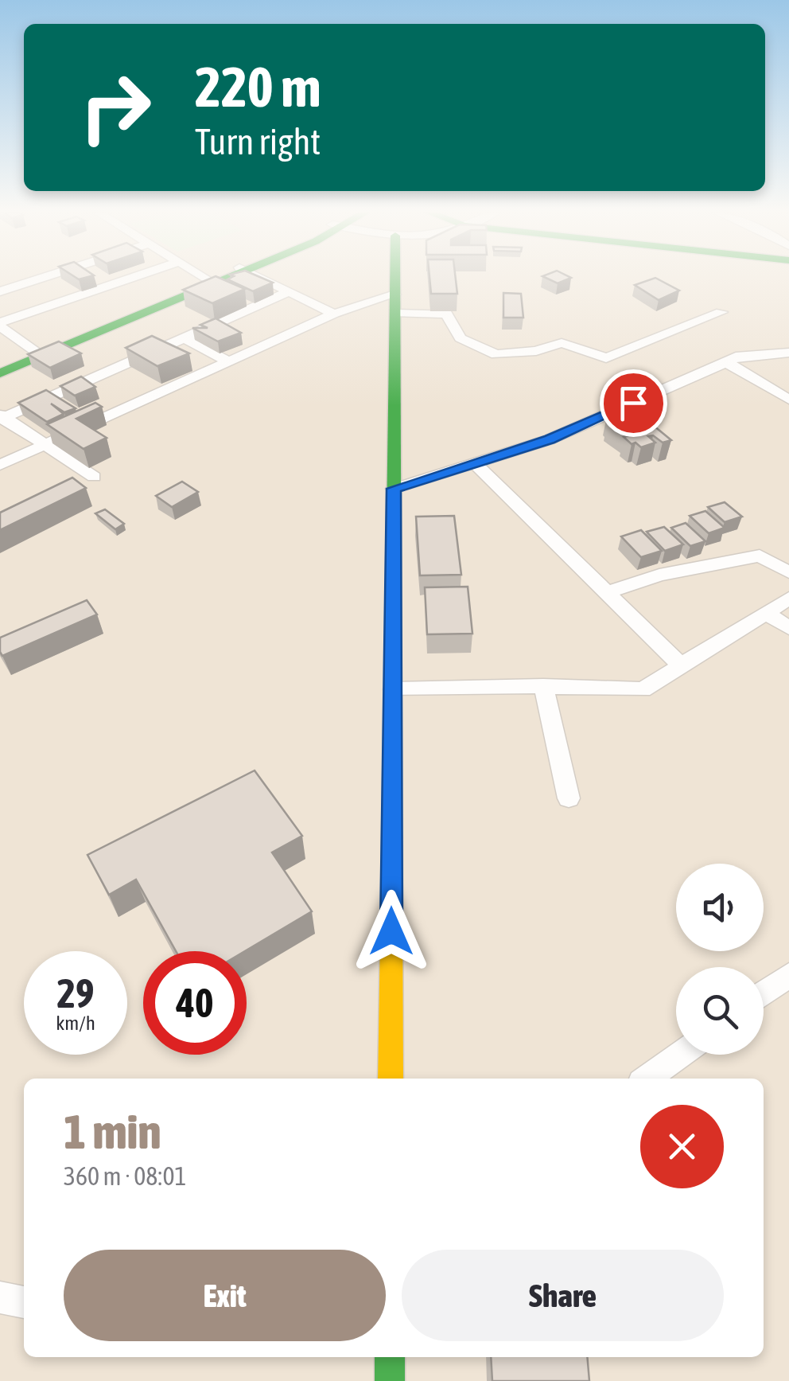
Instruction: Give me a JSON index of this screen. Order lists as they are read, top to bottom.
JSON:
{
  "page": {
    "turn": ["220 m", "Turn right"],
    "speed": "29 km/h",
    "limit": "40",
    "heading": ["1 min", "360 m · 08:01"],
    "buttons": ["Exit", "Share"]
  }
}
